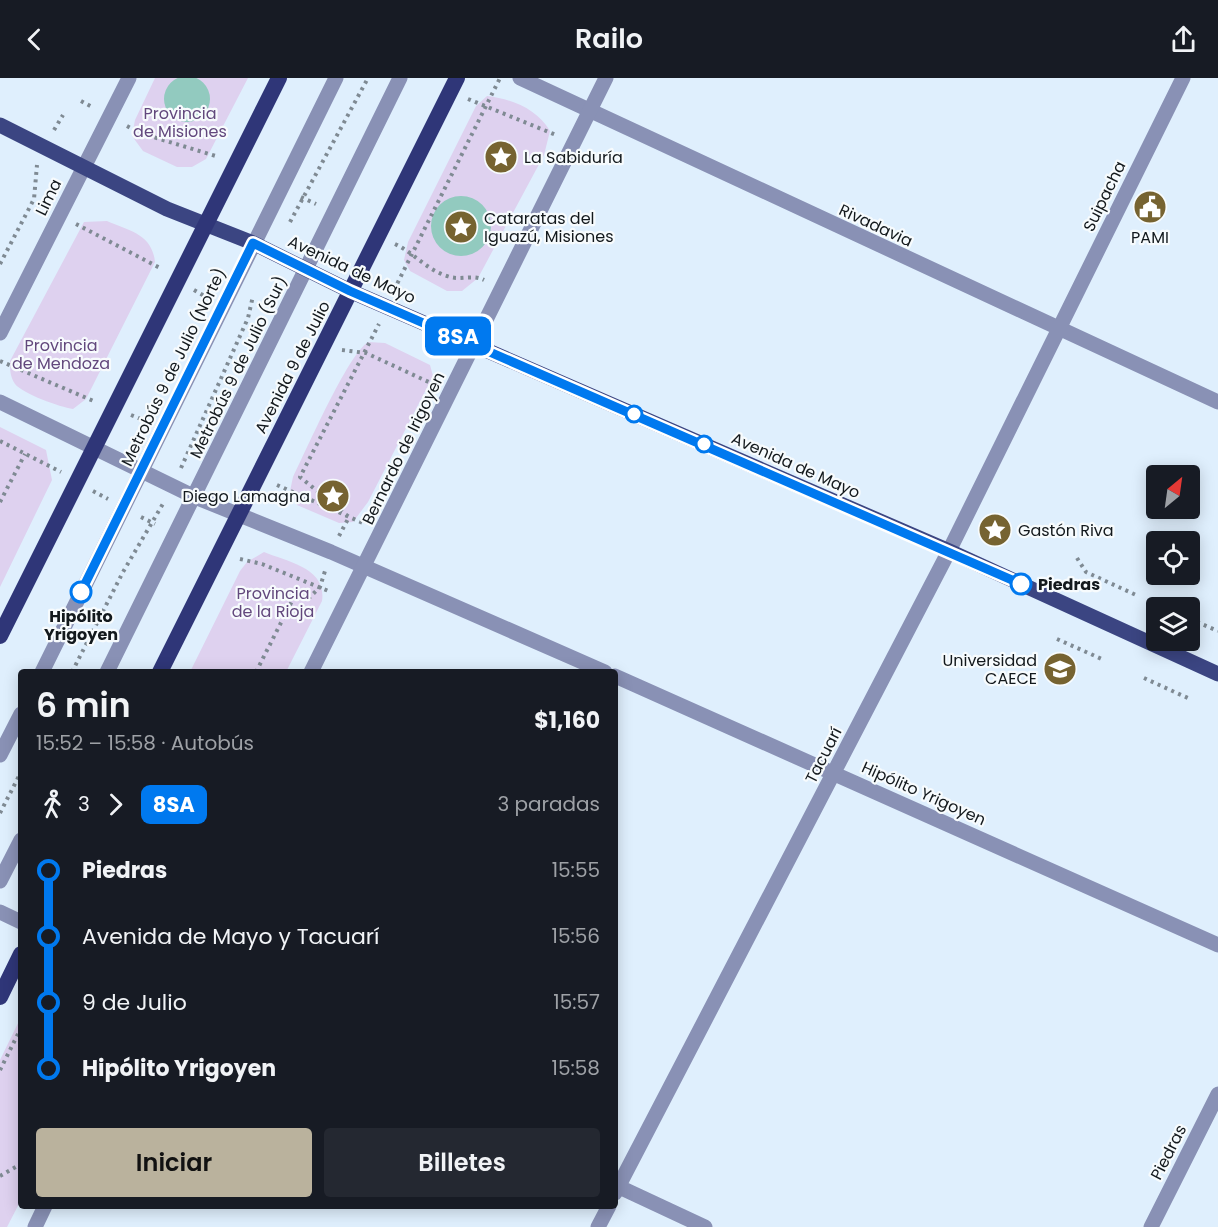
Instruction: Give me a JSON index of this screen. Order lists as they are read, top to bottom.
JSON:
{
  "streets": {
    "highway": ["Avenida 9 de Julio"],
    "main road": ["Avenida de Mayo"],
    "street": [
      "Suipacha",
      "Lima",
      "Rivadavia",
      "Metrobús 9 de Julio (Norte)",
      "Metrobús 9 de Julio (Sur)",
      "Bernardo de Irigoyen",
      "Tacuarí",
      "Hipólito Yrigoyen",
      "Piedras"
    ]
  },
  "crossings": [
    ["Suipacha", "Rivadavia"],
    ["Suipacha", "Tacuarí"],
    ["Lima", "Avenida de Mayo"],
    ["Rivadavia", "Bernardo de Irigoyen"],
    ["Rivadavia", "Tacuarí"],
    ["Avenida de Mayo", "Metrobús 9 de Julio (Norte)"],
    ["Avenida de Mayo", "Metrobús 9 de Julio (Sur)"],
    ["Avenida de Mayo", "Avenida 9 de Julio"],
    ["Avenida de Mayo", "Bernardo de Irigoyen"],
    ["Avenida de Mayo", "Tacuarí"],
    ["Tacuarí", "Hipólito Yrigoyen"]
  ],
  "parks": ["Provincia de Misiones", "Provincia de Mendoza", "Provincia de la Rioja"],
  "places": {
    "place": [
      "La Sabiduría",
      "Cataratas del Iguazú, Misiones",
      "Diego Lamagna",
      "Gastón Riva"
    ],
    "public building": ["PAMI"],
    "other": ["Piedras", "Hipólito Yrigoyen"],
    "school or university": ["Universidad CAECE"]
  },
  "lines": ["bus line 8SA"],
  "north": "top right",
  "page": {
    "header": "Railo",
    "on_map": "8SA",
    "heading": ["6 min", "15:52 – 15:58 · Autobús", "$1,160"],
    "legs": ["3", "8SA", "3 paradas"],
    "list": [
      {
        "name": "Piedras",
        "value": "15:55"
      },
      {
        "name": "Avenida de Mayo y Tacuarí",
        "value": "15:56"
      },
      {
        "name": "9 de Julio",
        "value": "15:57"
      },
      {
        "name": "Hipólito Yrigoyen",
        "value": "15:58"
      }
    ],
    "buttons": ["Iniciar", "Billetes"]
  }
}
